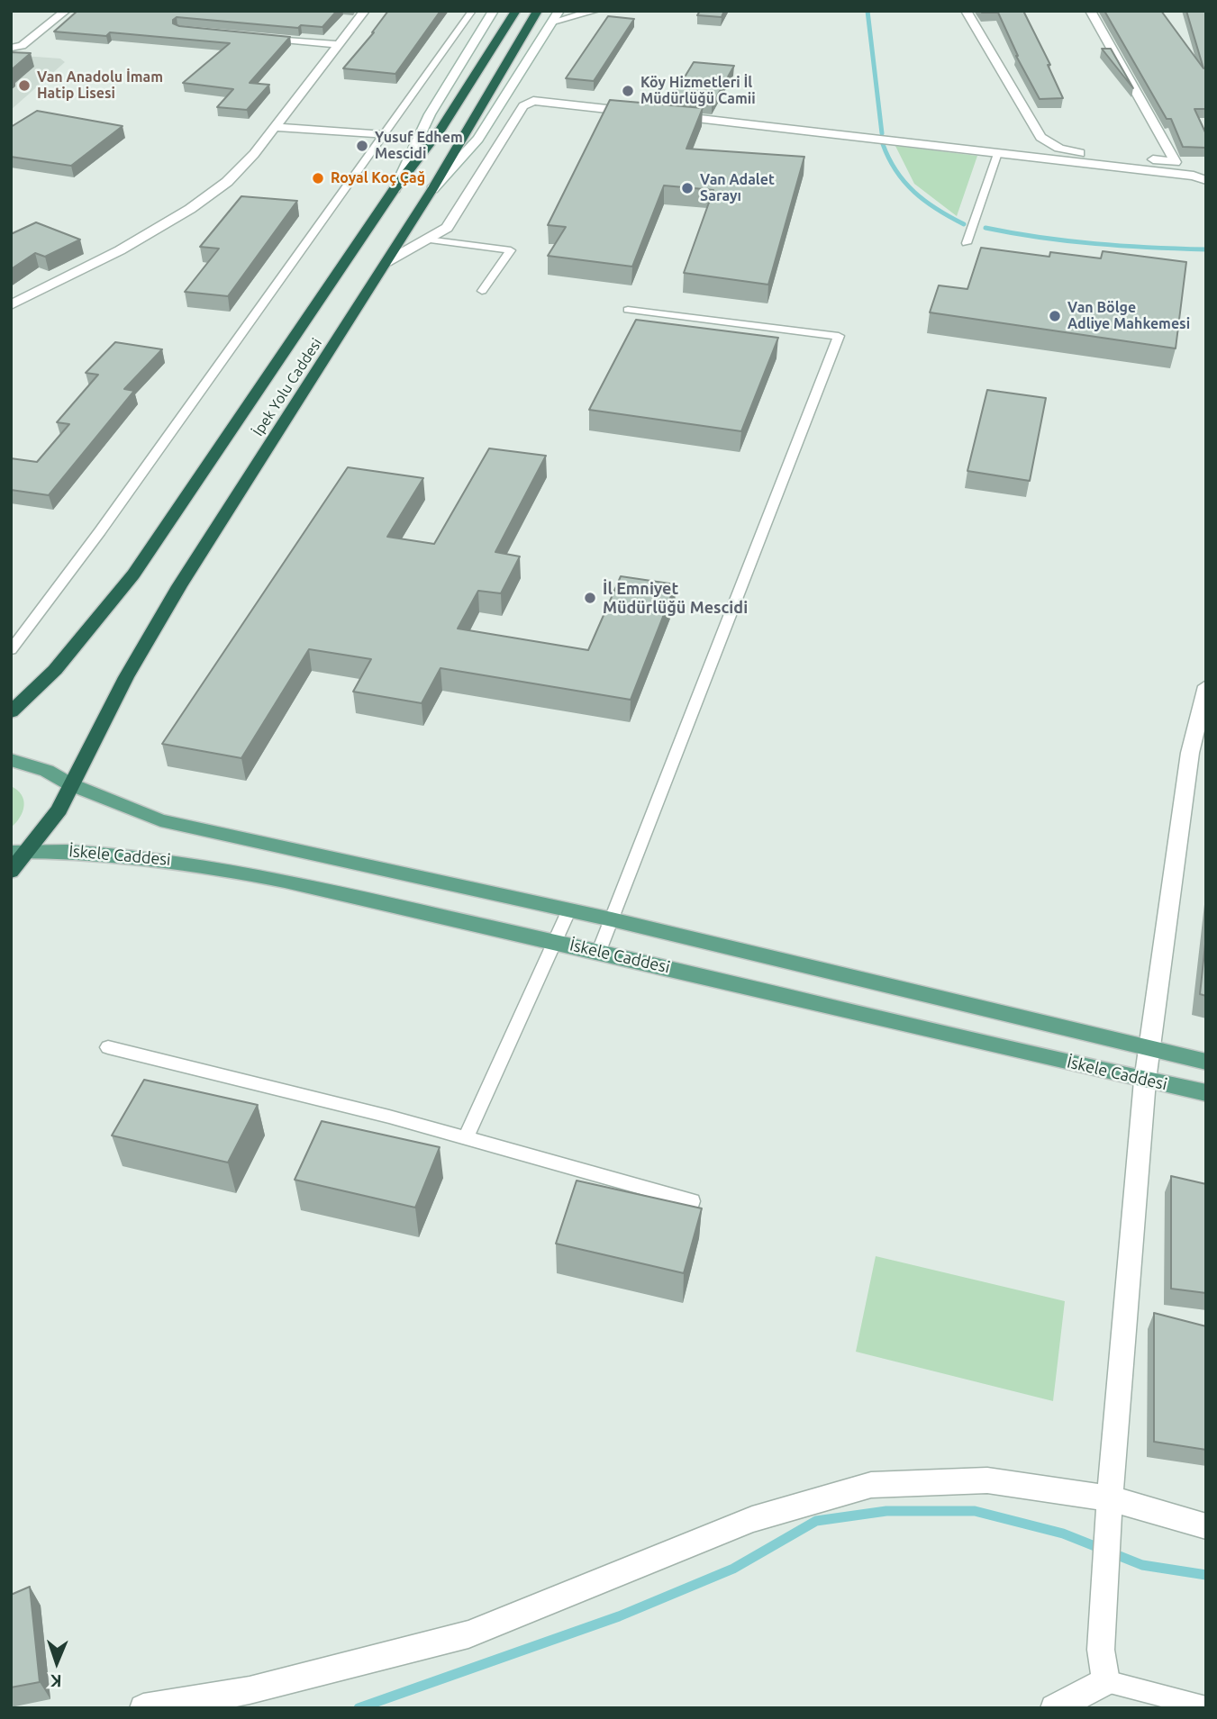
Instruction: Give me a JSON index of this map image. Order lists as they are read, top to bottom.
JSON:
{
  "streets": {
    "highway": ["İpek Yolu Caddesi"],
    "main road": ["İskele Caddesi"]
  },
  "crossings": [
    ["İpek Yolu Caddesi", "İskele Caddesi"]
  ],
  "places": [
    "Van Anadolu İmam Hatip Lisesi",
    "Köy Hizmetleri İl Müdürlüğü Camii",
    "Yusuf Edhem Mescidi",
    "Royal Koç Çağ",
    "Van Adalet Sarayı",
    "Van Bölge Adliye Mahkemesi",
    "İl Emniyet Müdürlüğü Mescidi"
  ],
  "north": "bottom"
}
